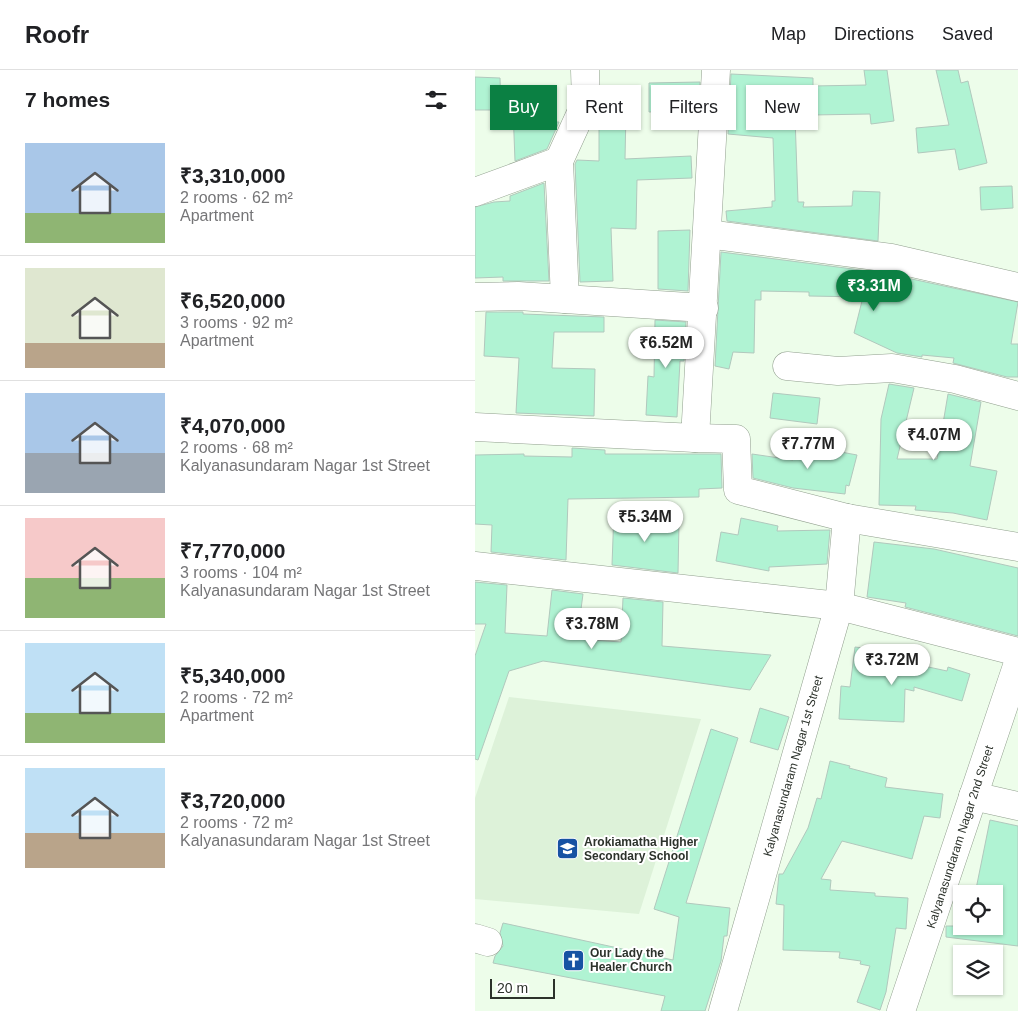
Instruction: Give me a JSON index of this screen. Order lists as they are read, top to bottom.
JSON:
{
  "streets": {
    "street": ["Kalyanasundaram Nagar 1st Street", "Kalyanasundaram Nagar 2nd Street"]
  },
  "places": {
    "school or university": ["Arokiamatha Higher Secondary School"],
    "church": ["Our Lady the Healer Church"]
  },
  "scale_bar": "20 m",
  "page": {
    "header": "Roofr",
    "nav": ["Map", "Directions", "Saved"],
    "heading": "7 homes",
    "chip": [
      "Buy",
      "Rent",
      "Filters",
      "New"
    ],
    "list": [
      {
        "name": "₹3,310,000",
        "note": "2 rooms · 62 m² · Apartment"
      },
      {
        "name": "₹6,520,000",
        "note": "3 rooms · 92 m² · Apartment"
      },
      {
        "name": "₹4,070,000",
        "note": "2 rooms · 68 m² · Kalyanasundaram Nagar 1st Street"
      },
      {
        "name": "₹7,770,000",
        "note": "3 rooms · 104 m² · Kalyanasundaram Nagar 1st Street"
      },
      {
        "name": "₹5,340,000",
        "note": "2 rooms · 72 m² · Apartment"
      },
      {
        "name": "₹3,720,000",
        "note": "2 rooms · 72 m² · Kalyanasundaram Nagar 1st Street"
      }
    ],
    "price": [
      "₹3.31M",
      "₹6.52M",
      "₹4.07M",
      "₹7.77M",
      "₹5.34M",
      "₹3.78M",
      "₹3.72M"
    ],
    "scale": "20 m"
  }
}
